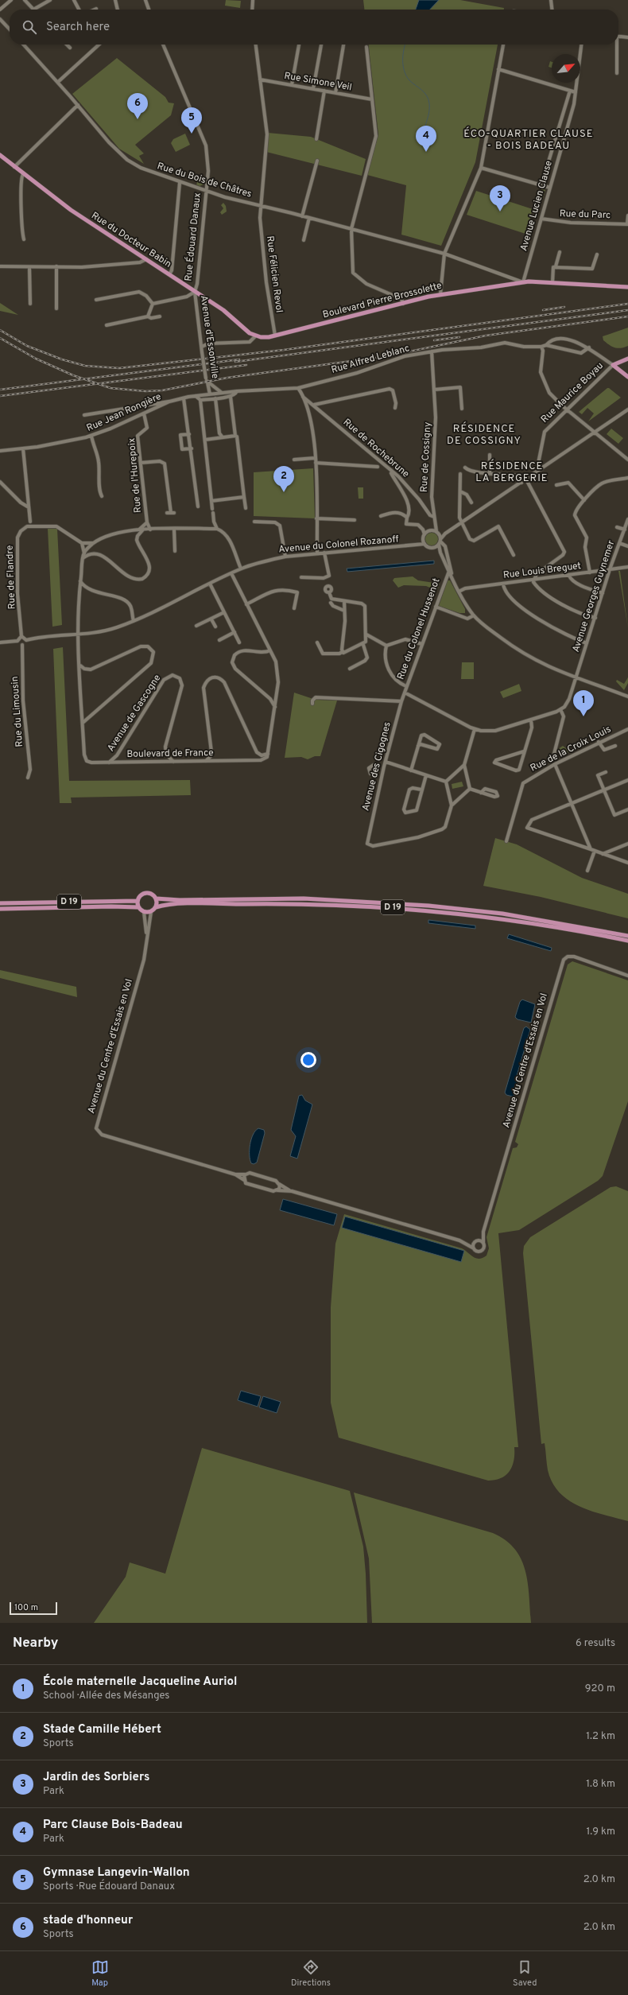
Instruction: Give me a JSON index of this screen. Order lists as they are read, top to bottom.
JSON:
{
  "streets": {
    "main road": ["Rue du Docteur Babin", "Boulevard Pierre Brossolette", "D 19"],
    "street": [
      "Rue Simone Veil",
      "Rue du Bois de Châtres",
      "Avenue Lucien Clause",
      "Rue du Parc",
      "Rue Édouard Danaux",
      "Rue Félicien Revol",
      "Avenue d'Essonville",
      "Rue Alfred Leblanc",
      "Rue Maurice Boyau",
      "Rue Jean Rongière",
      "Rue de Rochebrune",
      "Rue de Cossigny",
      "Rue de l'Hurepoix",
      "Avenue du Colonel Rozanoff",
      "Rue Louis Breguet",
      "Rue de Flandre",
      "Avenue Georges Guynemer",
      "Rue du Colonel Hussenot",
      "Rue du Limousin",
      "Avenue de Gascogne",
      "Rue de la Croix Louis",
      "Boulevard de France",
      "Avenue des Cigognes",
      "Avenue du Centre d'Essais en Vol"
    ]
  },
  "crossings": [
    ["Rue Simone Veil", "Rue Félicien Revol"],
    ["Rue du Bois de Châtres", "Avenue Lucien Clause"],
    ["Rue du Bois de Châtres", "Rue Édouard Danaux"],
    ["Rue du Bois de Châtres", "Rue Félicien Revol"],
    ["Rue du Bois de Châtres", "Boulevard Pierre Brossolette"],
    ["Avenue Lucien Clause", "Rue du Parc"],
    ["Avenue Lucien Clause", "Boulevard Pierre Brossolette"],
    ["Rue Édouard Danaux", "Rue du Docteur Babin"],
    ["Rue Édouard Danaux", "Avenue d'Essonville"],
    ["Rue du Docteur Babin", "Boulevard Pierre Brossolette"],
    ["Rue du Docteur Babin", "Avenue d'Essonville"],
    ["Rue Félicien Revol", "Boulevard Pierre Brossolette"],
    ["Avenue d'Essonville", "Rue Jean Rongière"],
    ["Rue Alfred Leblanc", "Rue Maurice Boyau"],
    ["Rue Alfred Leblanc", "Rue Jean Rongière"],
    ["Rue Alfred Leblanc", "Rue de Cossigny"],
    ["Rue Jean Rongière", "Rue de l'Hurepoix"],
    ["Rue de Rochebrune", "Rue de Cossigny"],
    ["Rue de Cossigny", "Avenue du Colonel Rozanoff"],
    ["Rue de l'Hurepoix", "Boulevard de France"],
    ["Avenue du Colonel Rozanoff", "Boulevard de France"],
    ["Rue Louis Breguet", "Avenue Georges Guynemer"],
    ["Rue de Flandre", "Boulevard de France"],
    ["Rue du Colonel Hussenot", "Avenue des Cigognes"],
    ["Avenue de Gascogne", "Boulevard de France"]
  ],
  "districts": ["ÉCO-QUARTIER CLAUSE - BOIS BADEAU", "RÉSIDENCE DE COSSIGNY", "RÉSIDENCE LA BERGERIE"],
  "scale_bar": "100 m",
  "north": "top right",
  "page": {
    "search": "Search here",
    "pins": [
      "6",
      "5",
      "4",
      "3",
      "2",
      "1"
    ],
    "scale": "100 m",
    "heading": ["Nearby", "6 results"],
    "list": [
      {
        "mark": "1",
        "name": "École maternelle Jacqueline Auriol",
        "note": "School · Allée des Mésanges",
        "value": "920 m"
      },
      {
        "mark": "2",
        "name": "Stade Camille Hébert",
        "note": "Sports",
        "value": "1.2 km"
      },
      {
        "mark": "3",
        "name": "Jardin des Sorbiers",
        "note": "Park",
        "value": "1.8 km"
      },
      {
        "mark": "4",
        "name": "Parc Clause Bois-Badeau",
        "note": "Park",
        "value": "1.9 km"
      },
      {
        "mark": "5",
        "name": "Gymnase Langevin-Wallon",
        "note": "Sports · Rue Édouard Danaux",
        "value": "2.0 km"
      },
      {
        "mark": "6",
        "name": "stade d'honneur",
        "note": "Sports",
        "value": "2.0 km"
      }
    ],
    "nav": ["Map", "Directions", "Saved"]
  }
}
